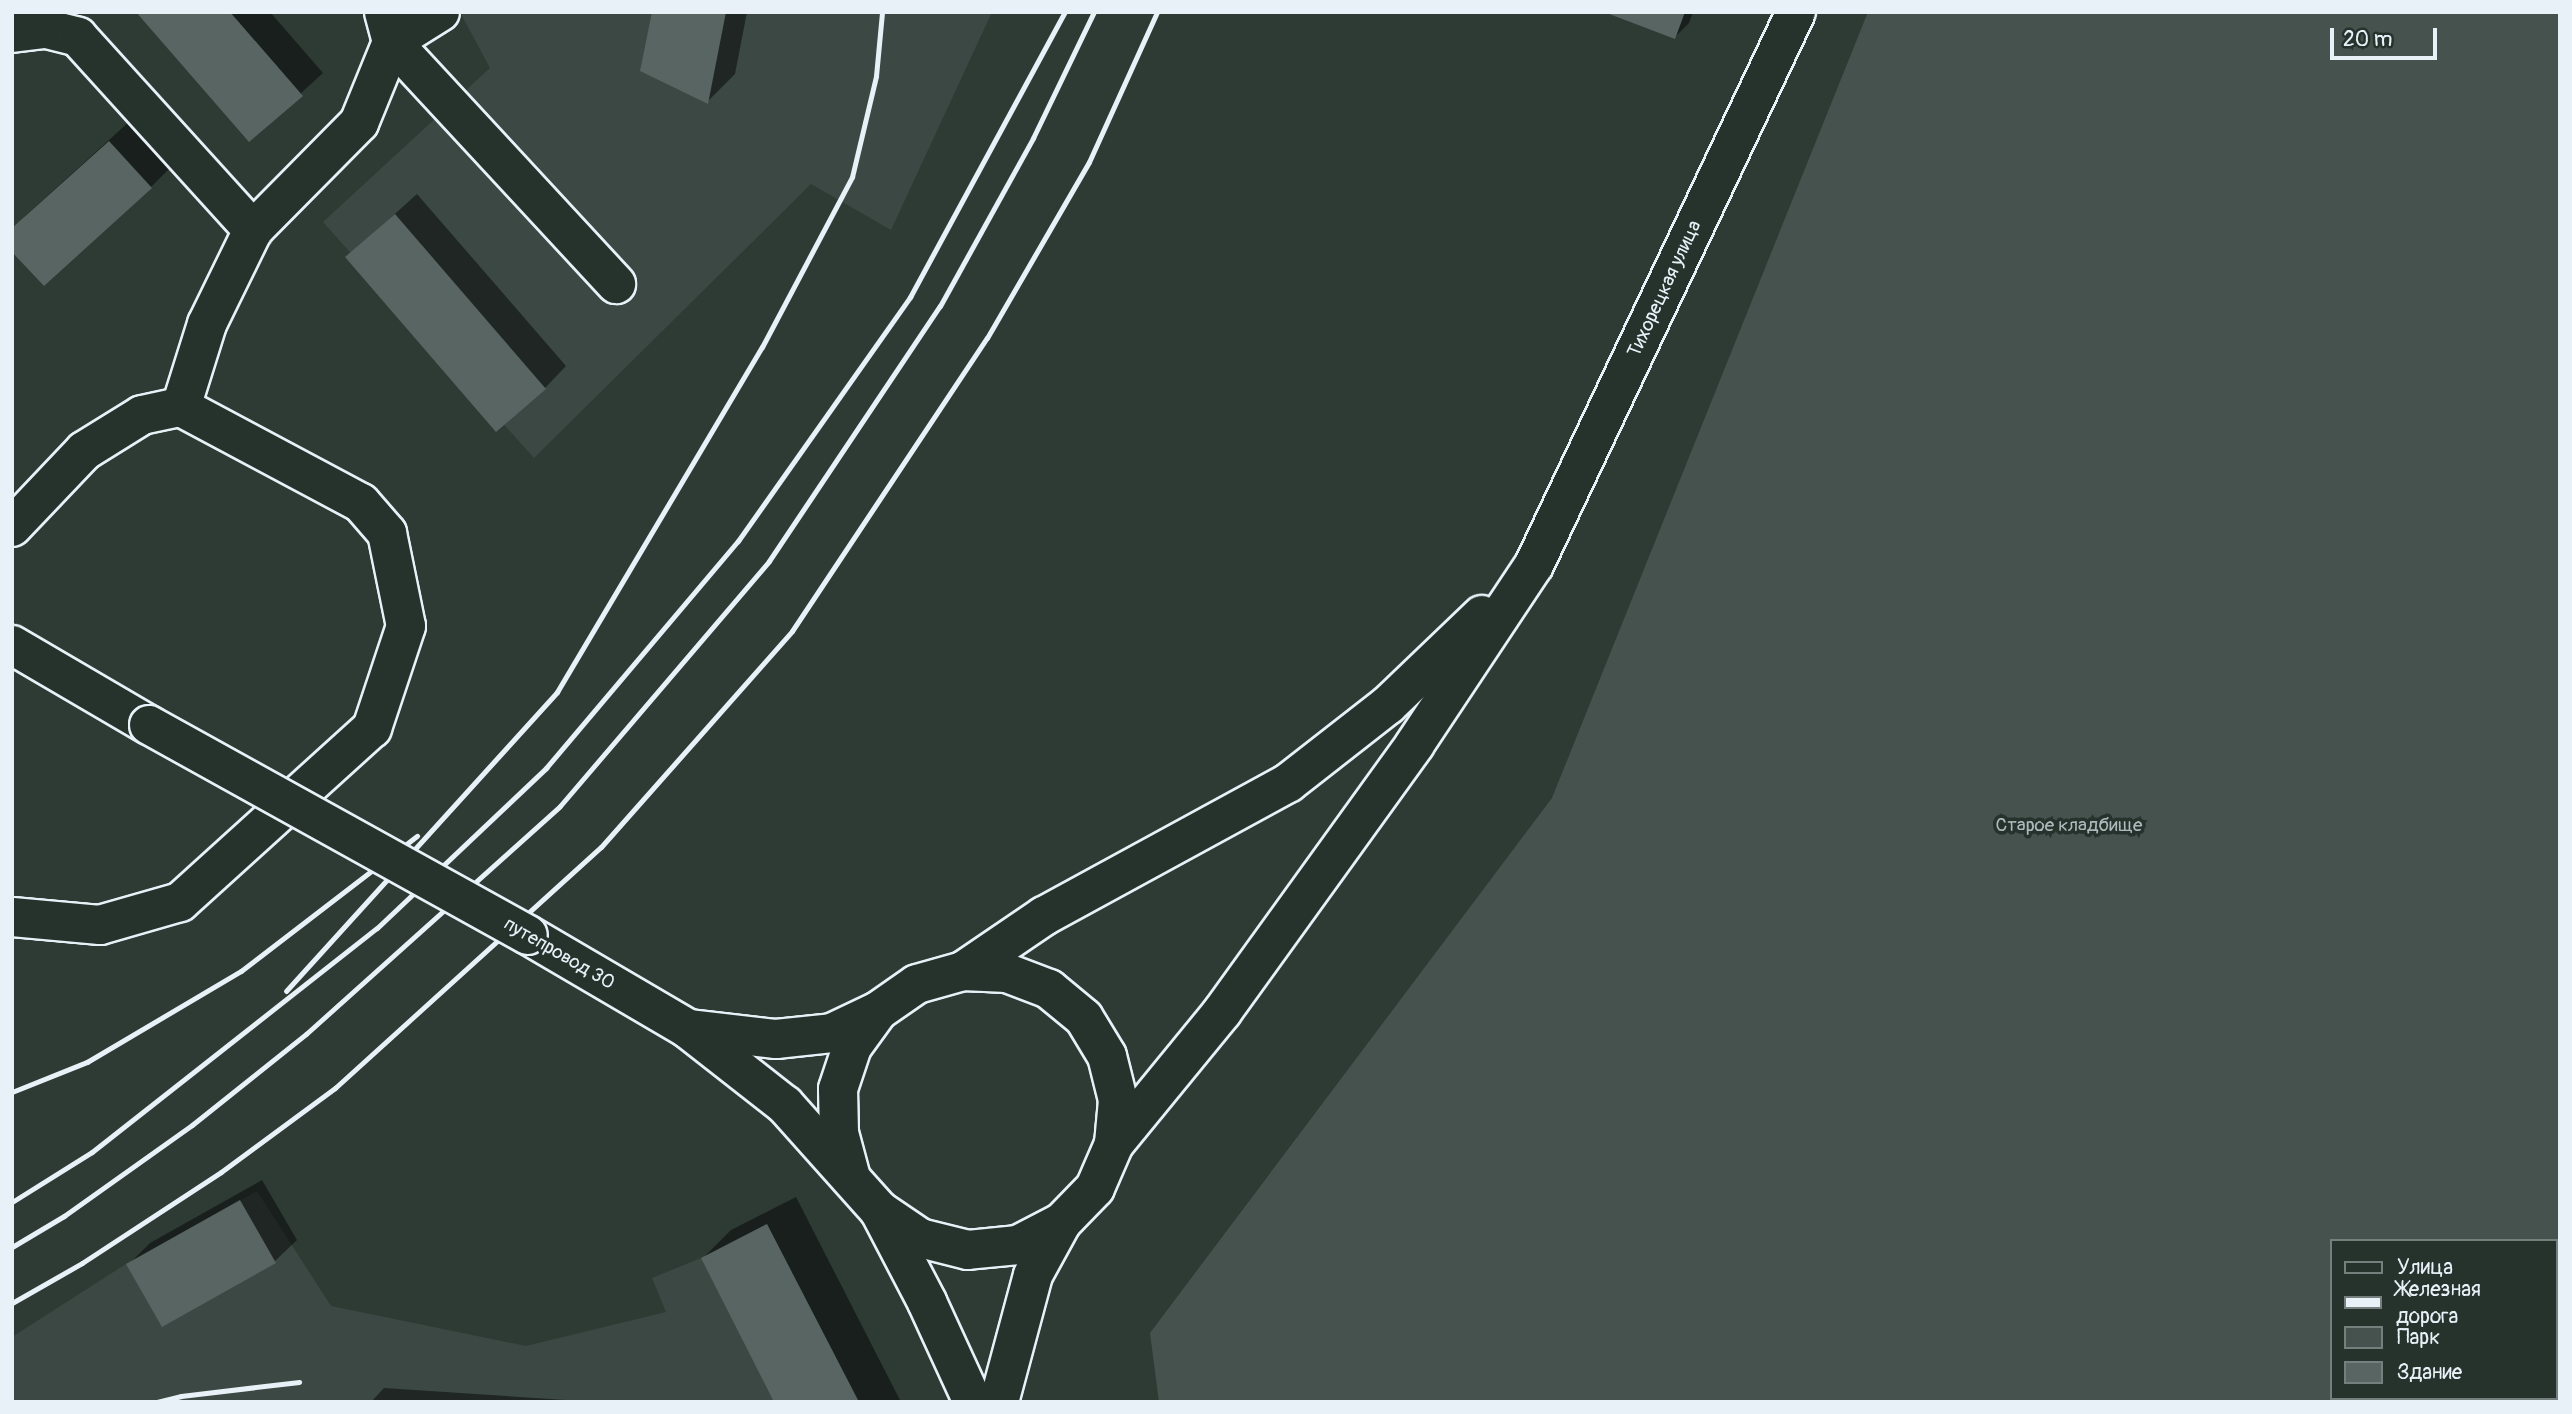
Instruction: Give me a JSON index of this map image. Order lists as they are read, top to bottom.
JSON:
{
  "streets": {
    "street": ["Тихорецкая улица", "путепровод 30"]
  },
  "parks": ["Старое кладбище"],
  "legend": [
    "Улица",
    "Железная дорога",
    "Парк",
    "Здание"
  ],
  "scale_bar": "20 m"
}
